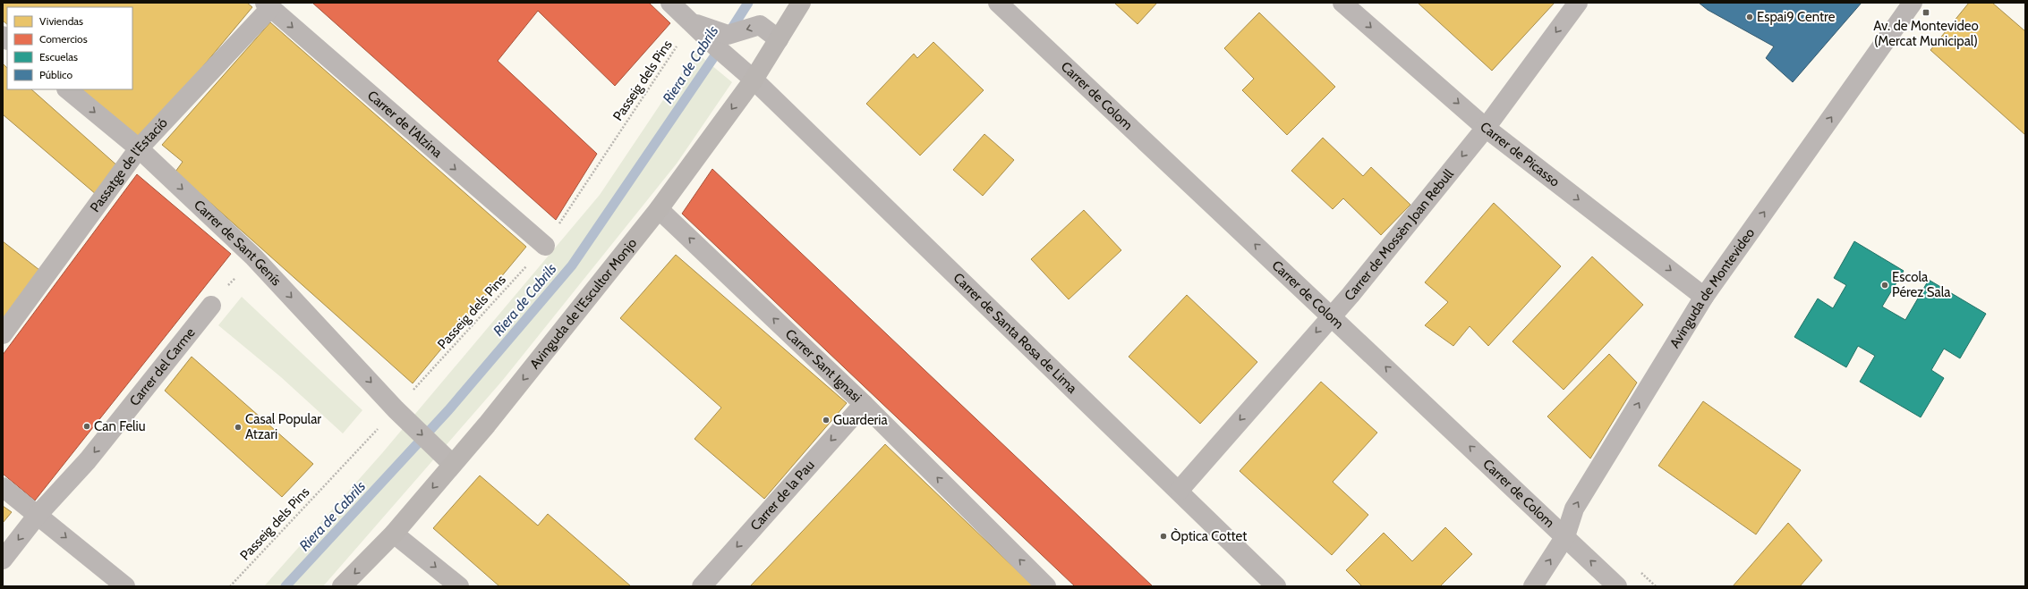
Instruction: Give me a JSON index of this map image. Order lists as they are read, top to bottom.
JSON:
{
  "streets": {
    "street": [
      "Carrer de Colom",
      "Carrer de l'Alzina",
      "Carrer de Picasso",
      "Passatge de l'Estació",
      "Carrer de Mossèn Joan Rebull",
      "Carrer de Sant Genís",
      "Avinguda de Montevideo",
      "Avinguda de l'Escultor Monjo",
      "Carrer de Santa Rosa de Lima",
      "Carrer Sant Ignasi",
      "Carrer del Carme",
      "Carrer de la Pau"
    ],
    "path": ["Passeig dels Pins"]
  },
  "crossings": [
    ["Passeig dels Pins", "Carrer de l'Alzina"],
    ["Passeig dels Pins", "Carrer de Sant Genís"],
    ["Passeig dels Pins", "Carrer de Santa Rosa de Lima"],
    ["Carrer de Colom", "Carrer de Mossèn Joan Rebull"],
    ["Carrer de Colom", "Avinguda de Montevideo"],
    ["Carrer de l'Alzina", "Passatge de l'Estació"],
    ["Carrer de Picasso", "Carrer de Mossèn Joan Rebull"],
    ["Carrer de Picasso", "Avinguda de Montevideo"],
    ["Passatge de l'Estació", "Carrer de Sant Genís"],
    ["Carrer de Mossèn Joan Rebull", "Carrer de Santa Rosa de Lima"],
    ["Carrer de Sant Genís", "Avinguda de l'Escultor Monjo"],
    ["Avinguda de l'Escultor Monjo", "Carrer de Santa Rosa de Lima"],
    ["Avinguda de l'Escultor Monjo", "Carrer Sant Ignasi"],
    ["Carrer Sant Ignasi", "Carrer de la Pau"]
  ],
  "one_way": [
    "Carrer de Colom",
    "Carrer de l'Alzina",
    "Carrer de Picasso",
    "Carrer de Mossèn Joan Rebull",
    "Carrer de Sant Genís",
    "Avinguda de Montevideo",
    "Avinguda de l'Escultor Monjo",
    "Carrer Sant Ignasi",
    "Carrer del Carme",
    "Carrer de la Pau"
  ],
  "water": ["Riera de Cabrils"],
  "places": {
    "transit": ["Av. de Montevideo (Mercat Municipal)"],
    "other": [
      "Espai9 Centre",
      "Escola Pérez Sala",
      "Guarderia",
      "Can Feliu",
      "Casal Popular Atzari",
      "Òptica Cottet"
    ]
  },
  "legend": [
    "Viviendas",
    "Comercios",
    "Escuelas",
    "Público"
  ]
}
